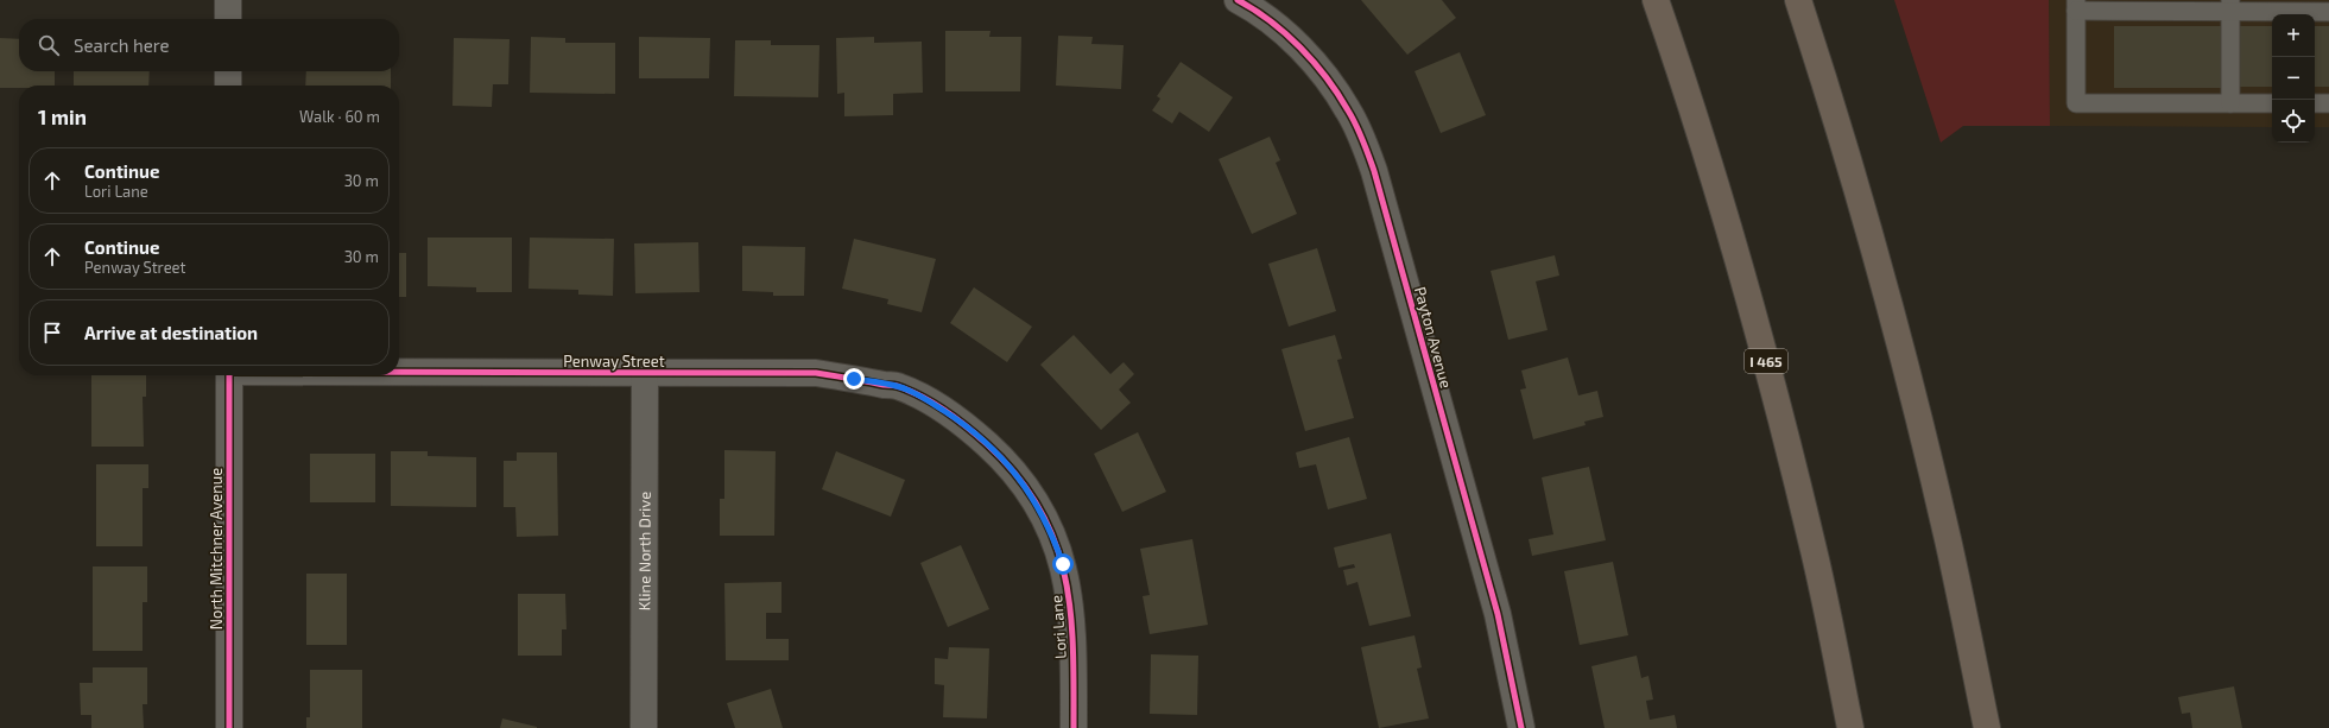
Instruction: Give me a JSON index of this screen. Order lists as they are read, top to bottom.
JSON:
{
  "streets": {
    "highway": ["I 465"],
    "street": [
      "Payton Avenue",
      "Penway Street",
      "North Mitchner Avenue",
      "Kline North Drive",
      "Lori Lane"
    ]
  },
  "crossings": [
    ["Penway Street", "Kline North Drive"],
    ["Penway Street", "Lori Lane"]
  ],
  "page": {
    "map_buttons": ["+", "−"],
    "search": "Search here",
    "heading": ["1 min", "Walk · 60 m"],
    "list": [
      ["Continue", "Lori Lane", "30 m"],
      ["Continue", "Penway Street", "30 m"],
      "Arrive at destination"
    ]
  }
}
